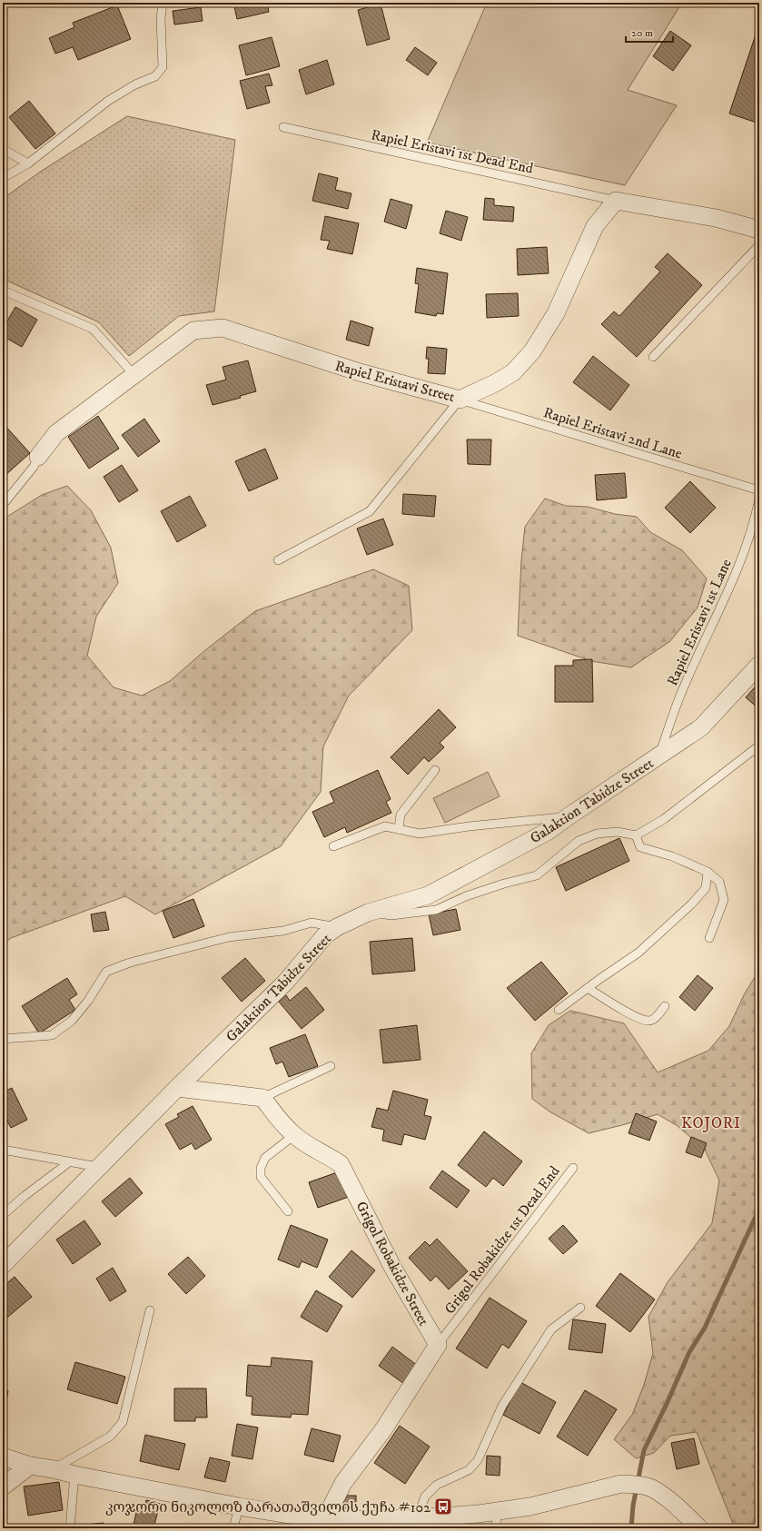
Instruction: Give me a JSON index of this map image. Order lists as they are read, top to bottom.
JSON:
{
  "streets": {
    "street": ["Rapiel Eristavi Street", "Galaktion Tabidze Street", "Grigol Robakidze Street"],
    "lane": [
      "Rapiel Eristavi 1st Dead End",
      "Rapiel Eristavi 2nd Lane",
      "Rapiel Eristavi 1st Lane",
      "Grigol Robakidze 1st Dead End"
    ]
  },
  "crossings": [
    ["Rapiel Eristavi 1st Dead End", "Rapiel Eristavi Street"],
    ["Rapiel Eristavi Street", "Rapiel Eristavi 2nd Lane"],
    ["Rapiel Eristavi 1st Lane", "Galaktion Tabidze Street"],
    ["Grigol Robakidze 1st Dead End", "Grigol Robakidze Street"]
  ],
  "districts": ["KOJORI"],
  "places": {
    "bus stop": ["კოჯორი ნიკოლოზ ბარათაშვილის ქუჩა #102"]
  },
  "scale_bar": "20 m"
}
